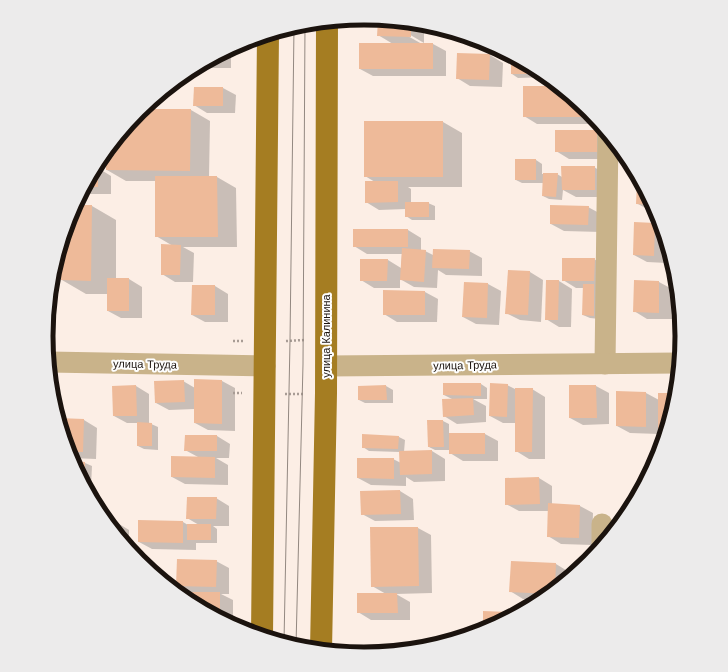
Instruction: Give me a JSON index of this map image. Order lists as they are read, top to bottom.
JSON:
{
  "streets": {
    "main road": ["улица Калинина"],
    "street": ["улица Труда"]
  },
  "crossings": [
    ["улица Калинина", "улица Труда"]
  ]
}
